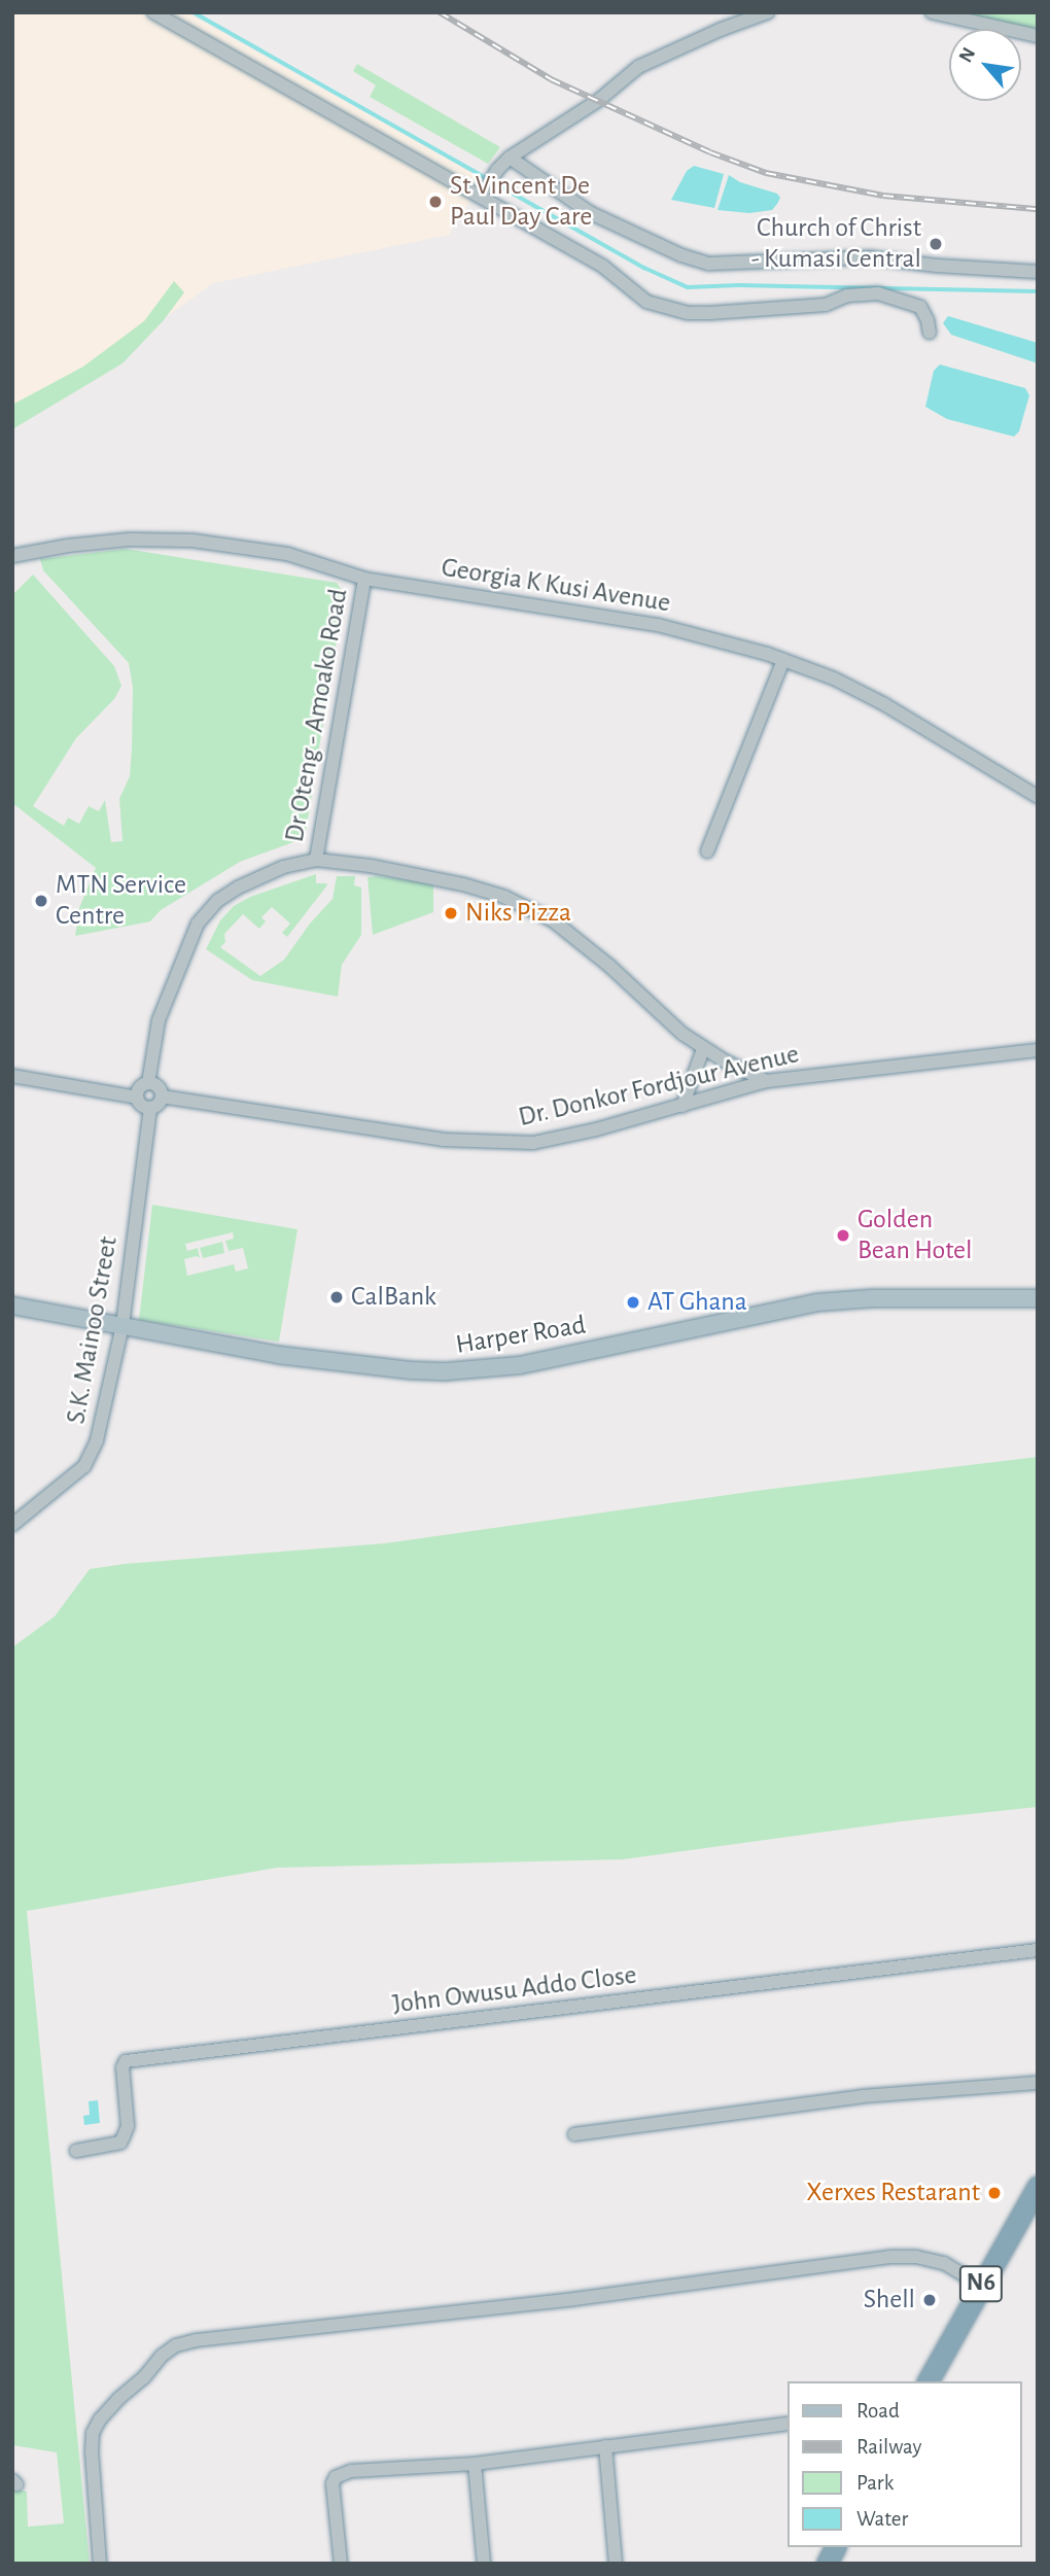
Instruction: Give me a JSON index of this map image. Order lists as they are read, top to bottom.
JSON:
{
  "streets": {
    "highway": ["N6"],
    "main road": ["Harper Road"],
    "street": [
      "Georgia K Kusi Avenue",
      "Dr Oteng - Amoako Road",
      "Dr. Donkor Fordjour Avenue",
      "S.K. Mainoo Street",
      "John Owusu Addo Close"
    ]
  },
  "crossings": [
    ["Georgia K Kusi Avenue", "Dr Oteng - Amoako Road"],
    ["Dr. Donkor Fordjour Avenue", "S.K. Mainoo Street"],
    ["S.K. Mainoo Street", "Harper Road"]
  ],
  "places": [
    "St Vincent De Paul Day Care",
    "Church of Christ - Kumasi Central",
    "MTN Service Centre",
    "Niks Pizza",
    "Golden Bean Hotel",
    "CalBank",
    "AT Ghana",
    "Xerxes Restarant",
    "Shell"
  ],
  "legend": [
    "Road",
    "Railway",
    "Park",
    "Water"
  ],
  "north": "top left"
}
